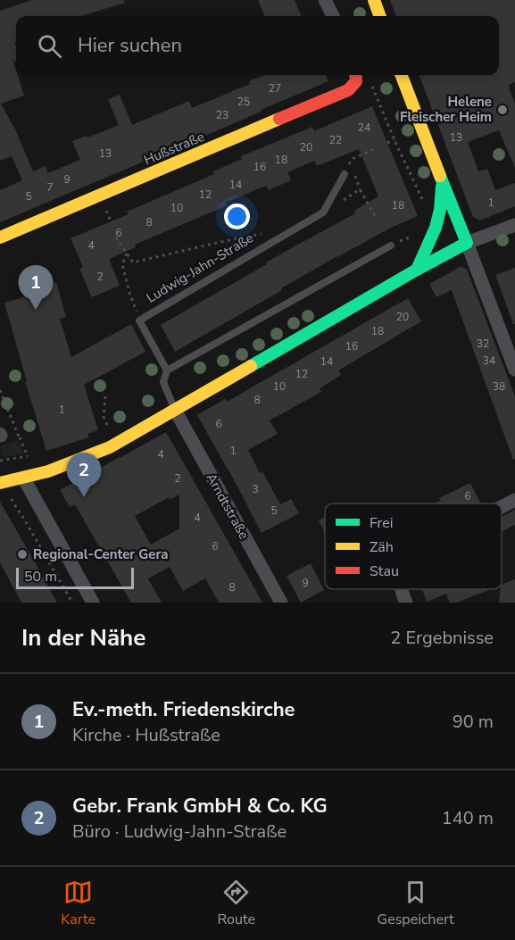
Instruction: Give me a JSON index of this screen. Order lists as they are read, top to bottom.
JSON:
{
  "streets": {
    "main road": ["Hußstraße"],
    "street": ["Arndtstraße"],
    "lane": ["Ludwig-Jahn-Straße"]
  },
  "crossings": [
    ["Ludwig-Jahn-Straße", "Arndtstraße"]
  ],
  "places": ["Helene Fleischer Heim", "Regional-Center Gera"],
  "house_numbers": [
    "27",
    "25",
    "23",
    "24",
    "13",
    "22",
    "20",
    "13",
    "18",
    "16",
    "9",
    "14",
    "7",
    "12",
    "5",
    "1",
    "18",
    "10",
    "8",
    "6",
    "4",
    "2",
    "20",
    "18",
    "32",
    "16",
    "34",
    "14",
    "12",
    "10",
    "38",
    "8",
    "1",
    "6",
    "1",
    "4",
    "2",
    "3",
    "6",
    "5",
    "4",
    "6",
    "9",
    "8"
  ],
  "legend": ["Frei", "Zäh", "Stau"],
  "scale_bar": "50 m",
  "page": {
    "search": "Hier suchen",
    "pins": ["1", "2"],
    "scale": "50 m",
    "heading": ["In der Nähe", "2 Ergebnisse"],
    "list": [
      {
        "mark": "1",
        "name": "Ev.-meth. Friedenskirche",
        "note": "Kirche · Hußstraße",
        "value": "90 m"
      },
      {
        "mark": "2",
        "name": "Gebr. Frank GmbH & Co. KG",
        "note": "Büro · Ludwig-Jahn-Straße",
        "value": "140 m"
      }
    ],
    "nav": ["Karte", "Route", "Gespeichert"]
  }
}
